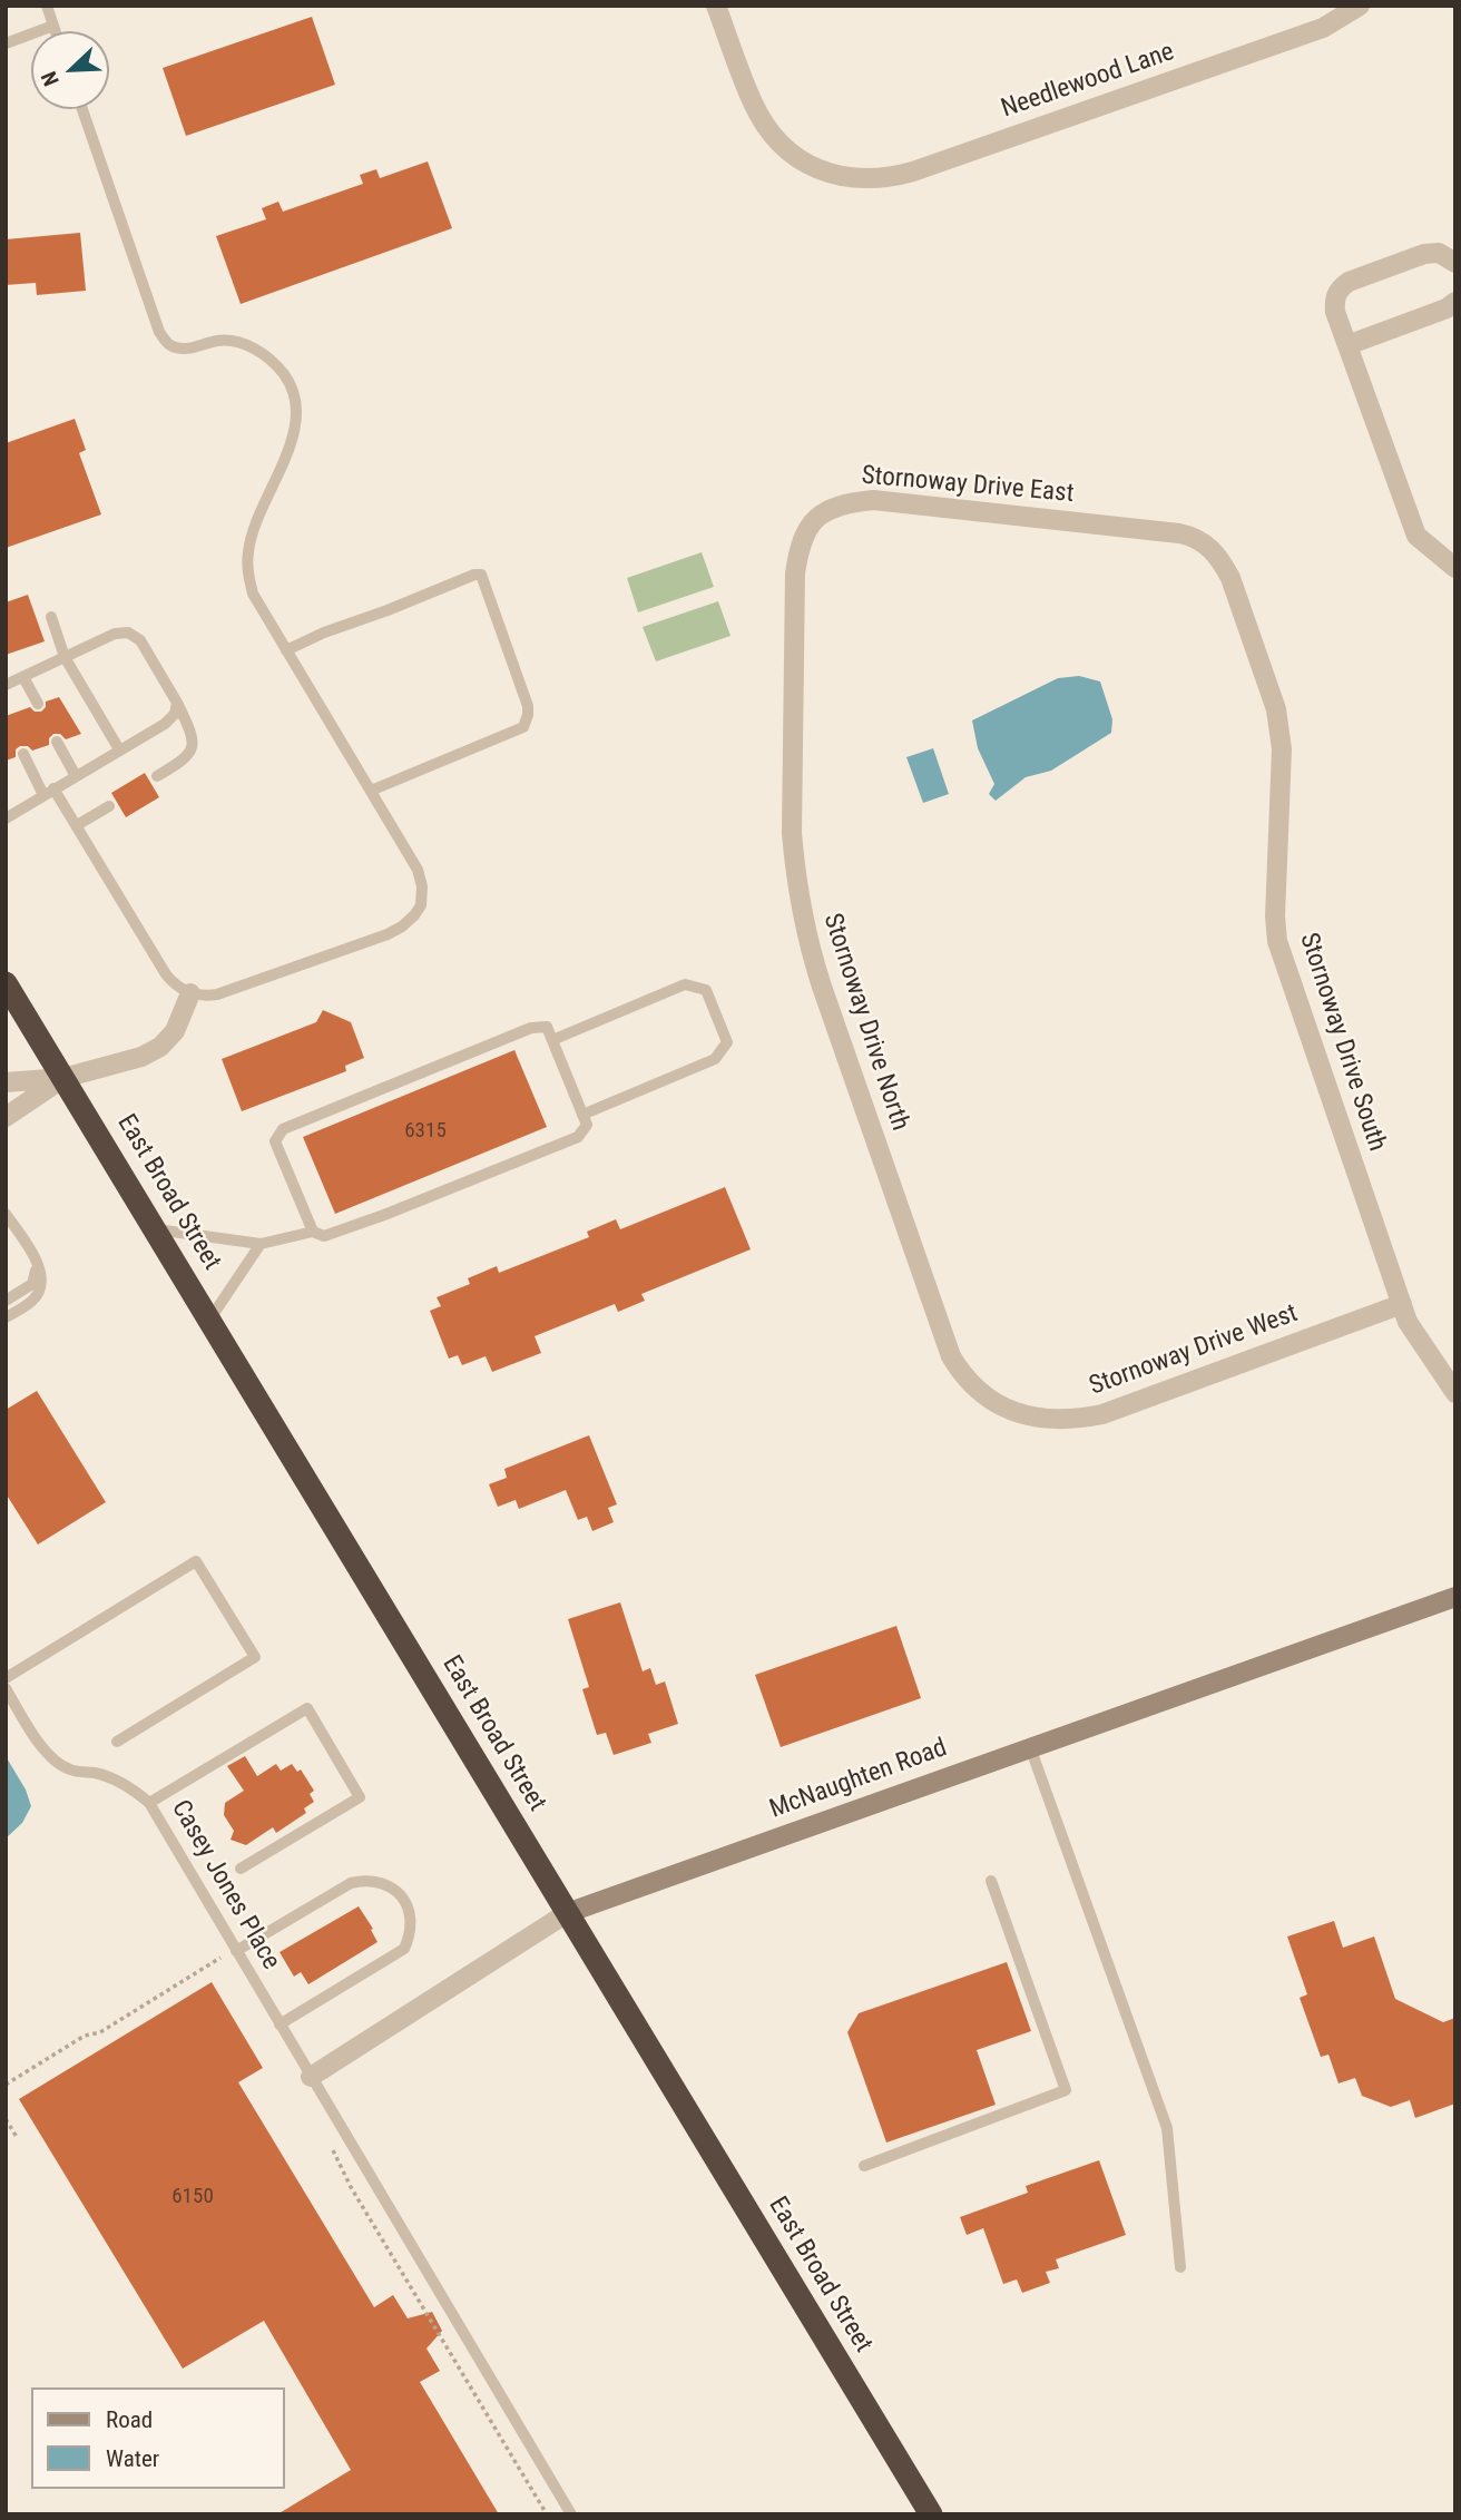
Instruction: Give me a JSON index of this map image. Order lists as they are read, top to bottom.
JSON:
{
  "streets": {
    "highway": ["East Broad Street"],
    "street": [
      "Needlewood Lane",
      "Stornoway Drive East",
      "Stornoway Drive North",
      "Stornoway Drive South",
      "Stornoway Drive West",
      "McNaughten Road"
    ],
    "lane": ["Casey Jones Place"]
  },
  "crossings": [
    ["Stornoway Drive East", "Stornoway Drive North"],
    ["Stornoway Drive East", "Stornoway Drive South"],
    ["Stornoway Drive North", "Stornoway Drive West"],
    ["Stornoway Drive South", "Stornoway Drive West"],
    ["East Broad Street", "McNaughten Road"],
    ["McNaughten Road", "Casey Jones Place"]
  ],
  "house_numbers": ["6315", "6150"],
  "legend": ["Road", "Water"],
  "north": "bottom left"
}
